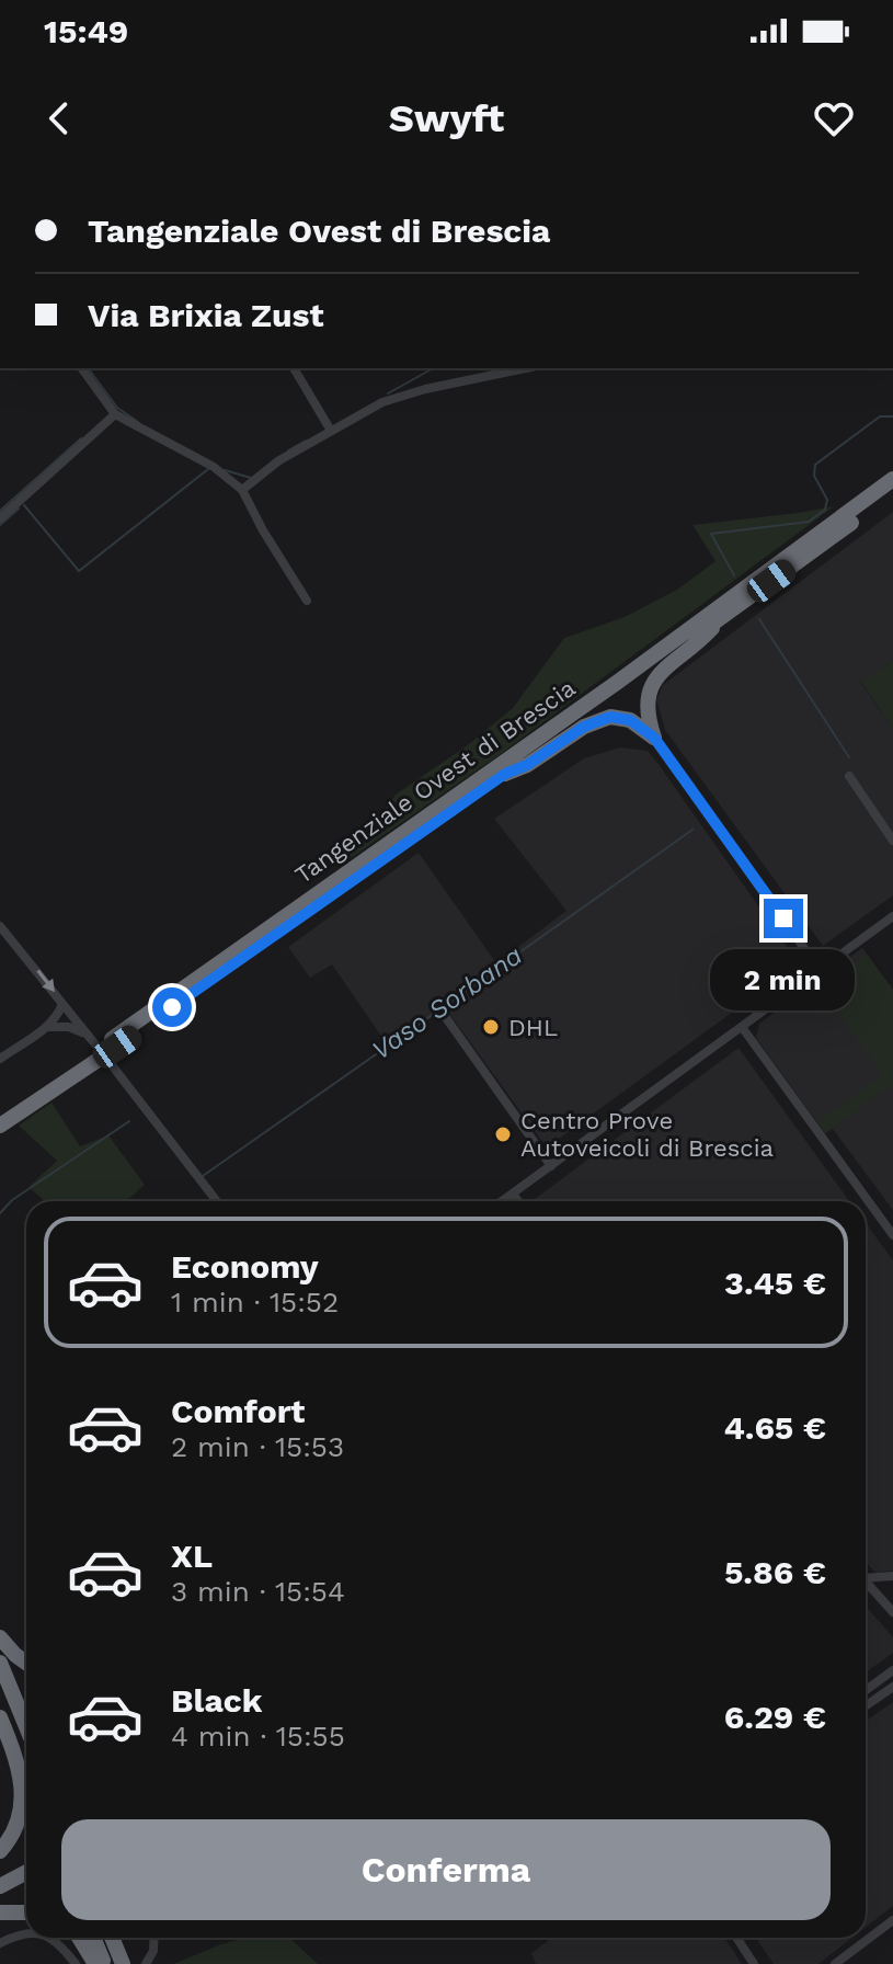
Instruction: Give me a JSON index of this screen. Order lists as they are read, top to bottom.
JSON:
{
  "streets": {
    "highway": ["Tangenziale Ovest di Brescia"]
  },
  "water": ["Vaso Sorbana"],
  "places": ["DHL", "Centro Prove Autoveicoli di Brescia"],
  "page": {
    "status": "15:49",
    "header": "Swyft",
    "banner": ["Tangenziale Ovest di Brescia", "Via Brixia Zust"],
    "bubble": "2 min",
    "list": [
      {
        "name": "Economy",
        "note": "1 min · 15:52",
        "value": "3.45 €"
      },
      {
        "name": "Comfort",
        "note": "2 min · 15:53",
        "value": "4.65 €"
      },
      {
        "name": "XL",
        "note": "3 min · 15:54",
        "value": "5.86 €"
      },
      {
        "name": "Black",
        "note": "4 min · 15:55",
        "value": "6.29 €"
      }
    ],
    "buttons": "Conferma"
  }
}
